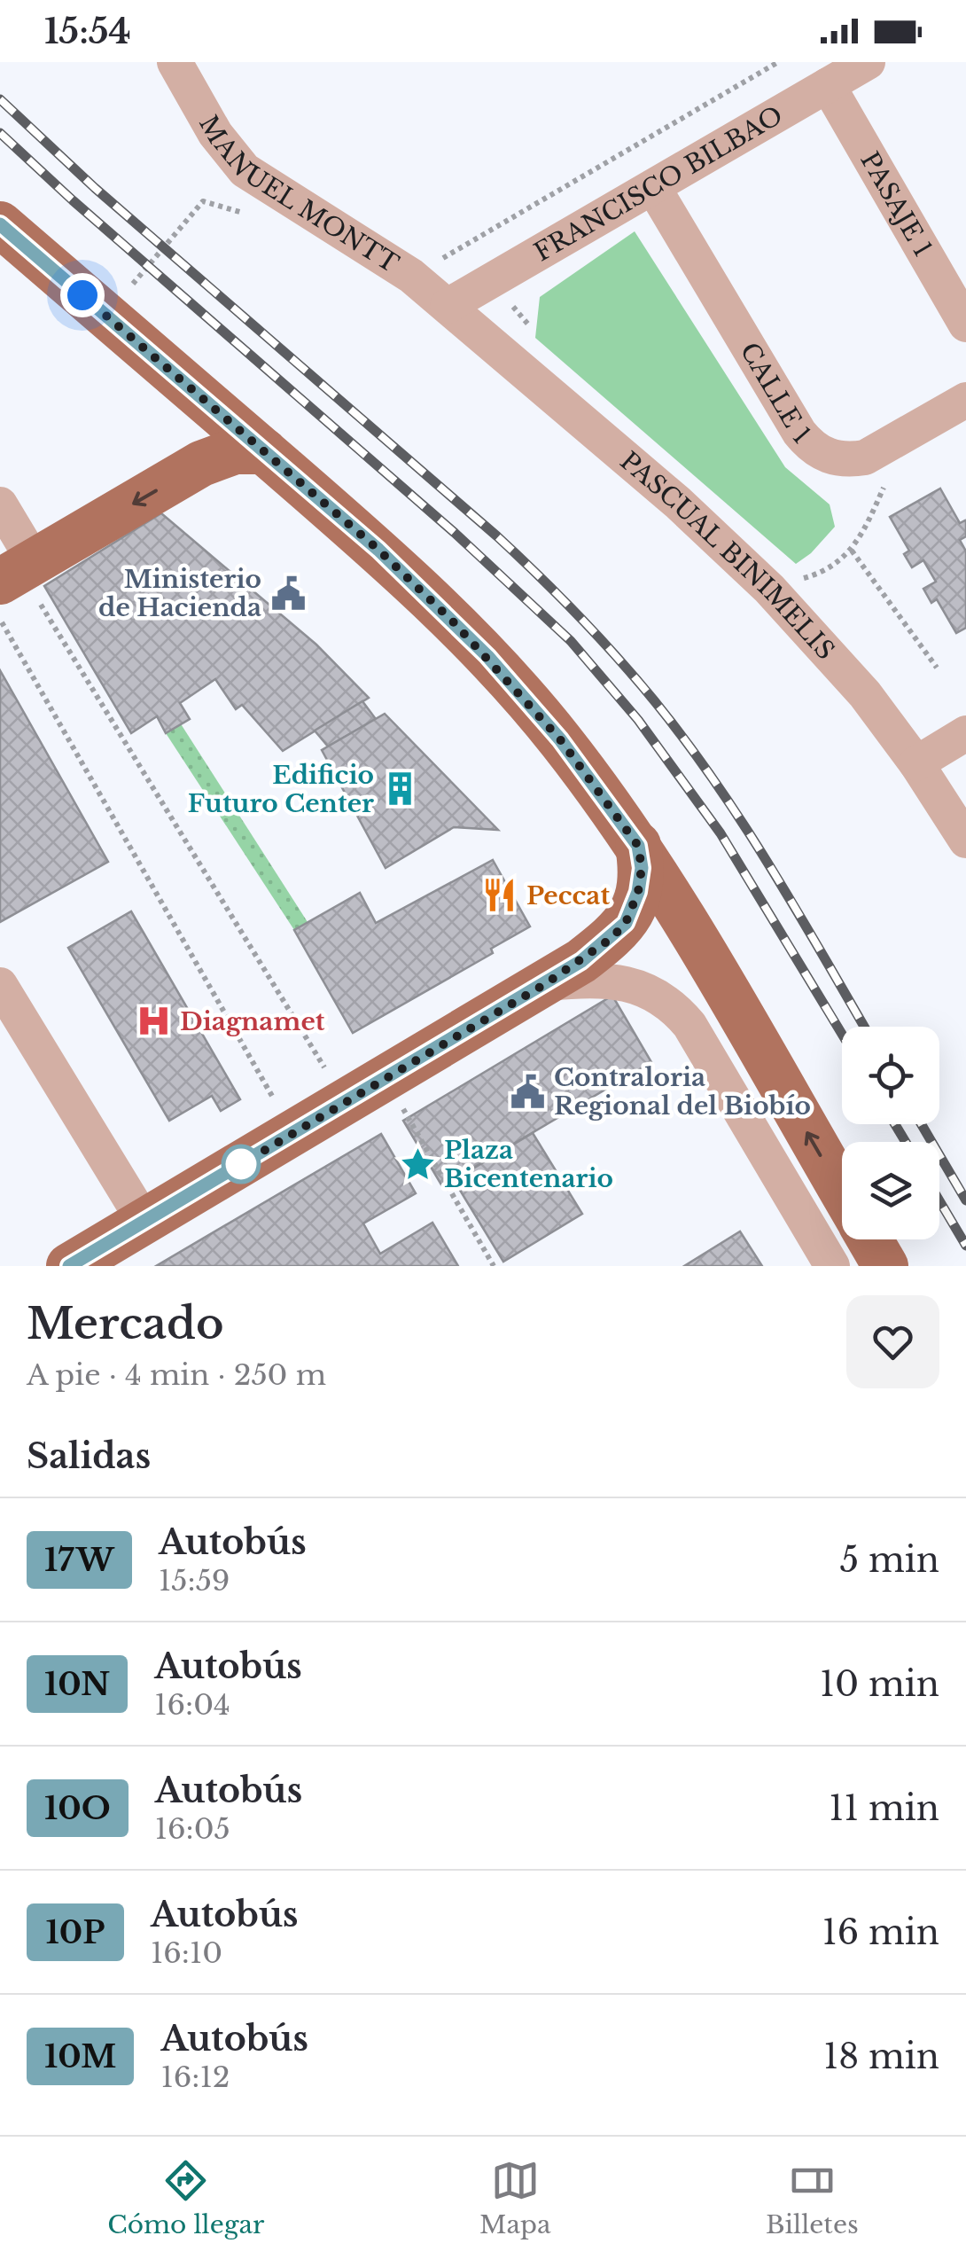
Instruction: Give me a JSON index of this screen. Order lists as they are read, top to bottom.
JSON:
{
  "streets": {
    "street": [
      "FRANCISCO BILBAO",
      "MANUEL MONTT",
      "PASAJE 1",
      "CALLE 1",
      "PASCUAL BINIMELIS"
    ]
  },
  "crossings": [
    ["FRANCISCO BILBAO", "MANUEL MONTT"],
    ["FRANCISCO BILBAO", "PASAJE 1"],
    ["FRANCISCO BILBAO", "CALLE 1"],
    ["FRANCISCO BILBAO", "PASCUAL BINIMELIS"],
    ["MANUEL MONTT", "PASCUAL BINIMELIS"]
  ],
  "places": {
    "public building": ["Ministerio de Hacienda", "Contraloria Regional del Biobío"],
    "building": ["Edificio Futuro Center"],
    "restaurant": ["Peccat"],
    "hospital": ["Diagnamet"],
    "place": ["Plaza Bicentenario"]
  },
  "lines": ["bus line 17W"],
  "page": {
    "status": "15:54",
    "heading": [
      ["Mercado", "A pie · 4 min · 250 m"],
      "Salidas"
    ],
    "list": [
      {
        "mark": "17W",
        "name": "Autobús",
        "note": "15:59",
        "value": "5 min"
      },
      {
        "mark": "10N",
        "name": "Autobús",
        "note": "16:04",
        "value": "10 min"
      },
      {
        "mark": "10O",
        "name": "Autobús",
        "note": "16:05",
        "value": "11 min"
      },
      {
        "mark": "10P",
        "name": "Autobús",
        "note": "16:10",
        "value": "16 min"
      },
      {
        "mark": "10M",
        "name": "Autobús",
        "note": "16:12",
        "value": "18 min"
      }
    ],
    "tabs": ["Cómo llegar", "Mapa", "Billetes"]
  }
}
